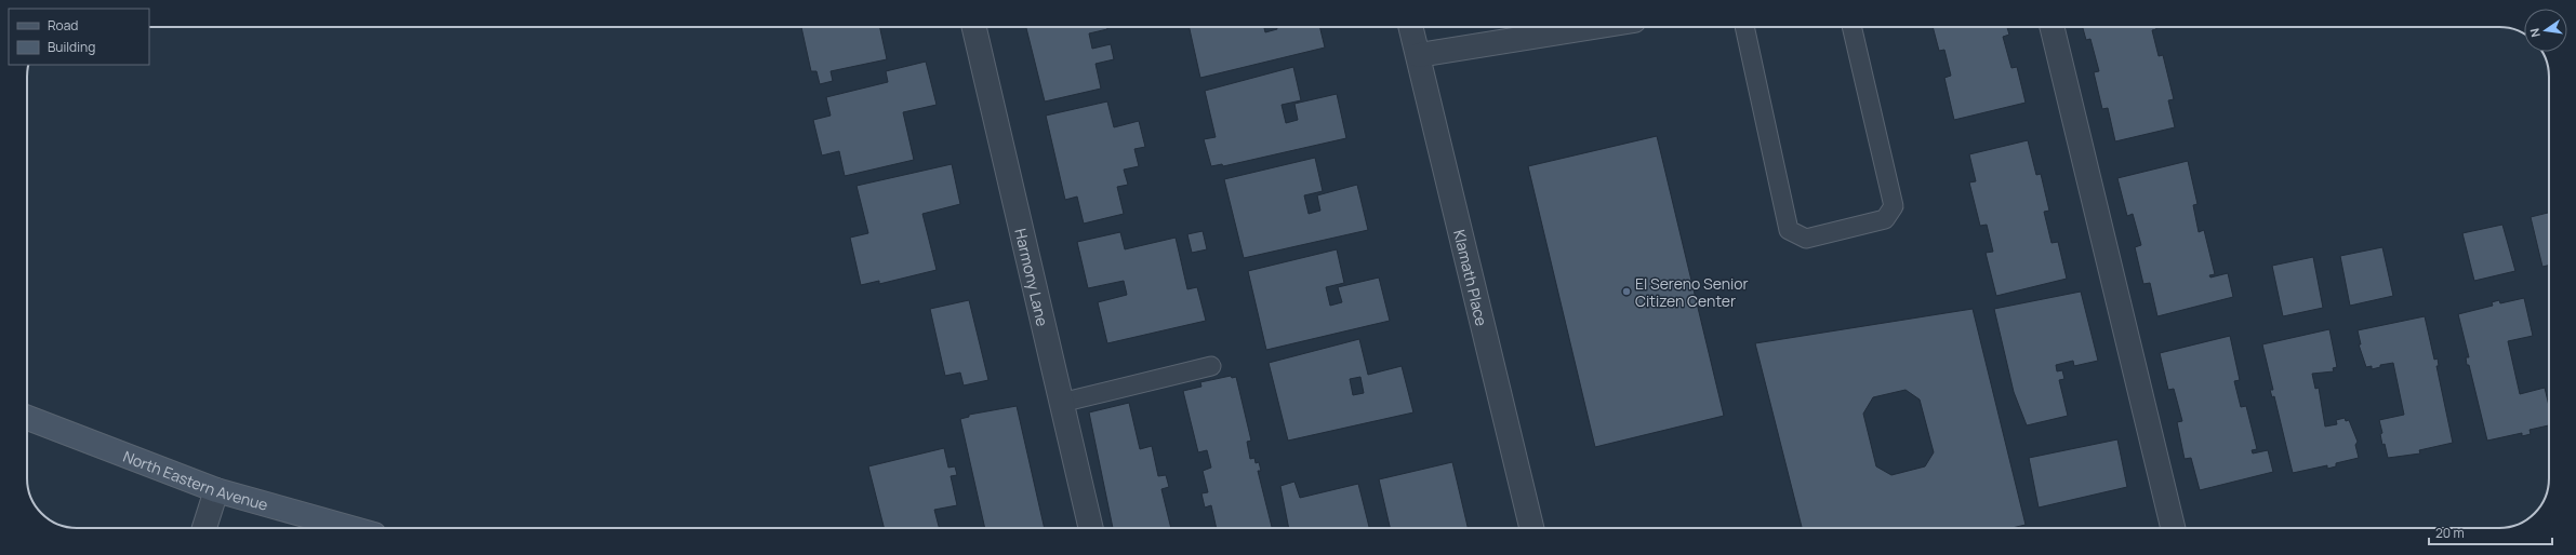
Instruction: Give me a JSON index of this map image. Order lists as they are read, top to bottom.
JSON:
{
  "streets": {
    "main road": ["North Eastern Avenue"],
    "street": ["Harmony Lane", "Klamath Place"]
  },
  "places": ["El Sereno Senior Citizen Center"],
  "legend": ["Road", "Building"],
  "scale_bar": "20 m",
  "north": "left"
}
